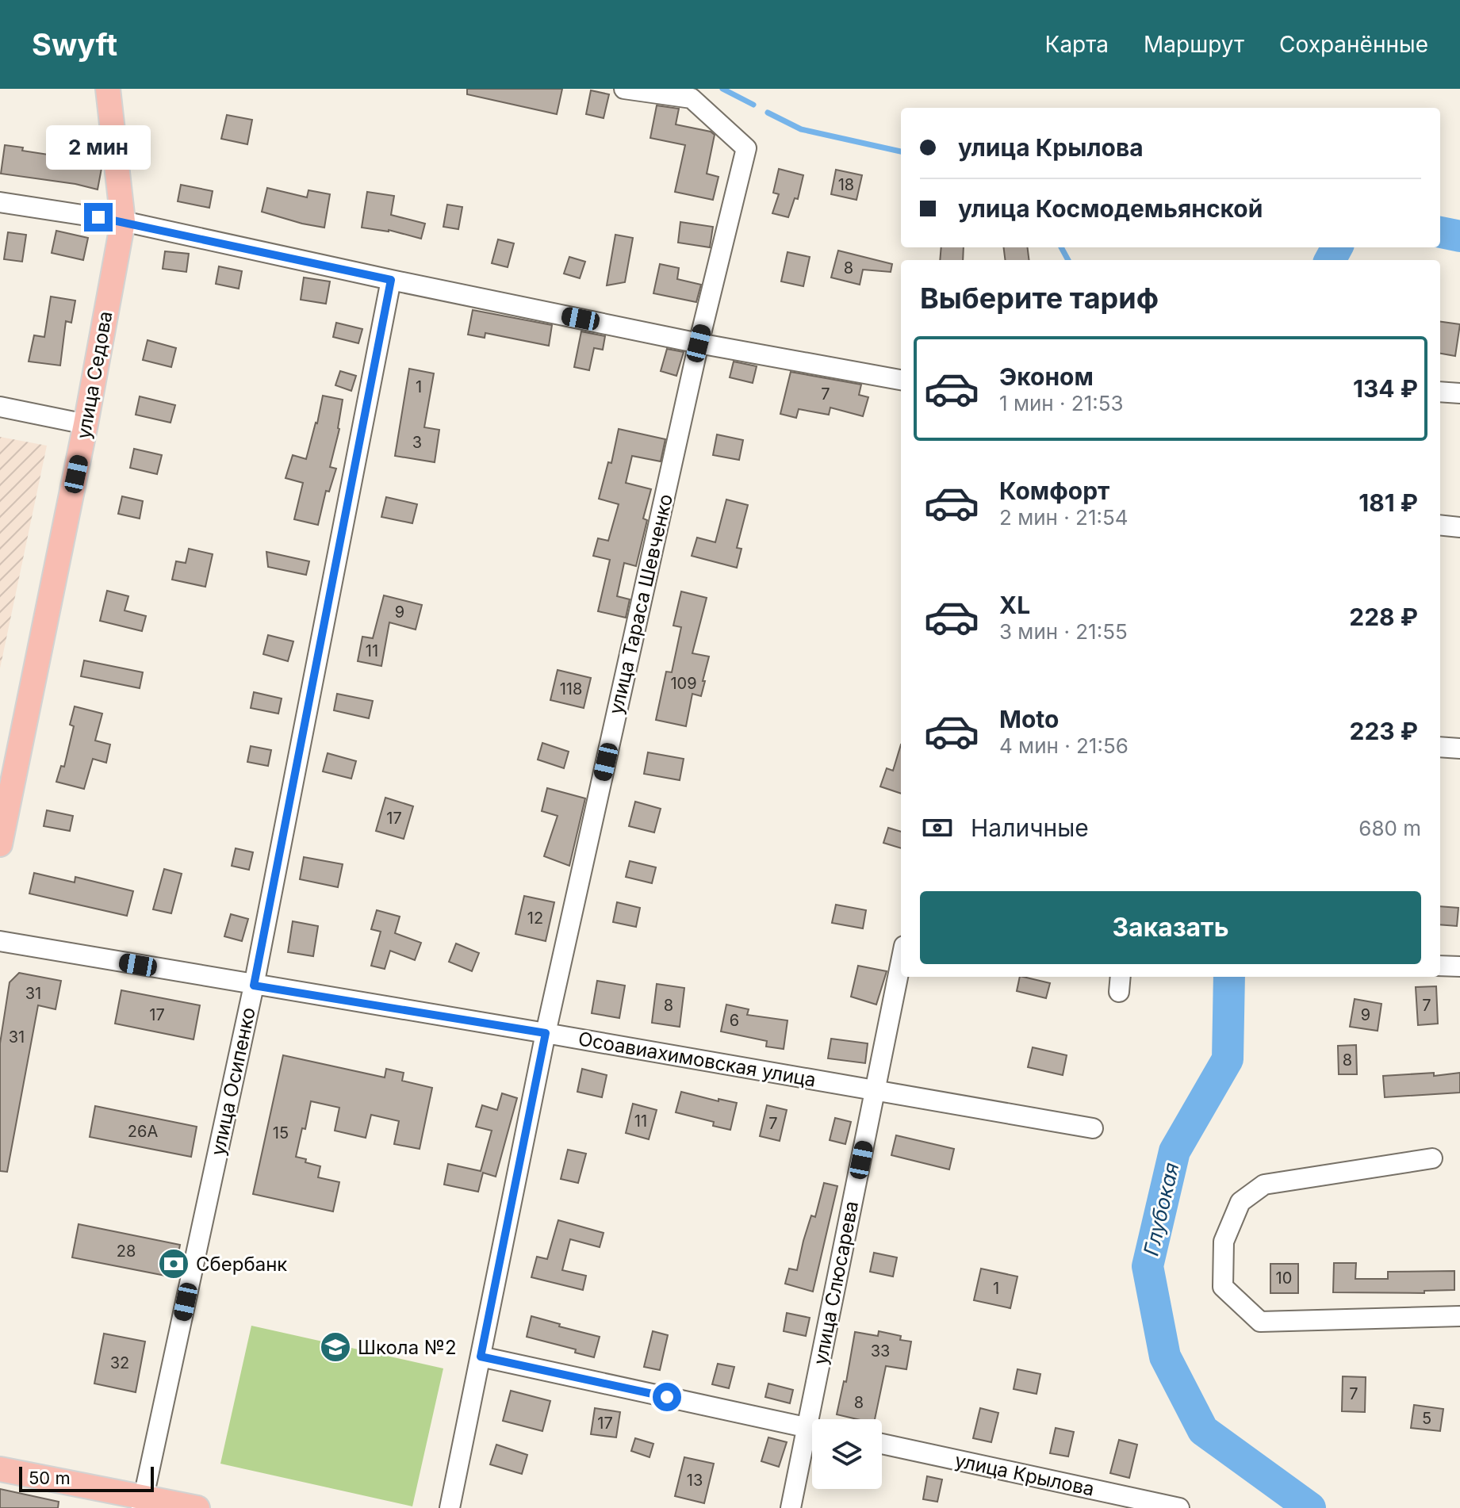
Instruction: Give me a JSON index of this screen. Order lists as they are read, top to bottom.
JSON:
{
  "streets": {
    "main road": ["улица Седова"],
    "street": [
      "улица Тараса Шевченко",
      "Осоавиахимовская улица",
      "улица Осипенко",
      "улица Слюсарева",
      "улица Крылова"
    ]
  },
  "crossings": [
    ["улица Тараса Шевченко", "Осоавиахимовская улица"],
    ["Осоавиахимовская улица", "улица Осипенко"],
    ["Осоавиахимовская улица", "улица Слюсарева"]
  ],
  "water": ["Глубокая"],
  "places": {
    "bank": ["Сбербанк"],
    "school or university": ["Школа №2"]
  },
  "house_numbers": [
    "18",
    "8",
    "1",
    "7",
    "3",
    "9",
    "11",
    "109",
    "118",
    "17",
    "12",
    "31",
    "8",
    "7",
    "17",
    "9",
    "6",
    "31",
    "8",
    "11",
    "7",
    "26А",
    "15",
    "28",
    "10",
    "1",
    "33",
    "32",
    "7",
    "8",
    "5",
    "17",
    "13"
  ],
  "scale_bar": "50 m",
  "page": {
    "header": "Swyft",
    "nav": ["Карта", "Маршрут", "Сохранённые"],
    "banner": ["улица Крылова", "улица Космодемьянской"],
    "bubble": "2 мин",
    "heading": "Выберите тариф",
    "list": [
      {
        "name": "Эконом",
        "note": "1 мин · 21:53",
        "value": "134 ₽"
      },
      {
        "name": "Комфорт",
        "note": "2 мин · 21:54",
        "value": "181 ₽"
      },
      {
        "name": "XL",
        "note": "3 мин · 21:55",
        "value": "228 ₽"
      },
      {
        "name": "Moto",
        "note": "4 мин · 21:56",
        "value": "223 ₽"
      }
    ],
    "pay": ["Наличные", "680 m"],
    "buttons": "Заказать",
    "scale": "50 m"
  }
}
